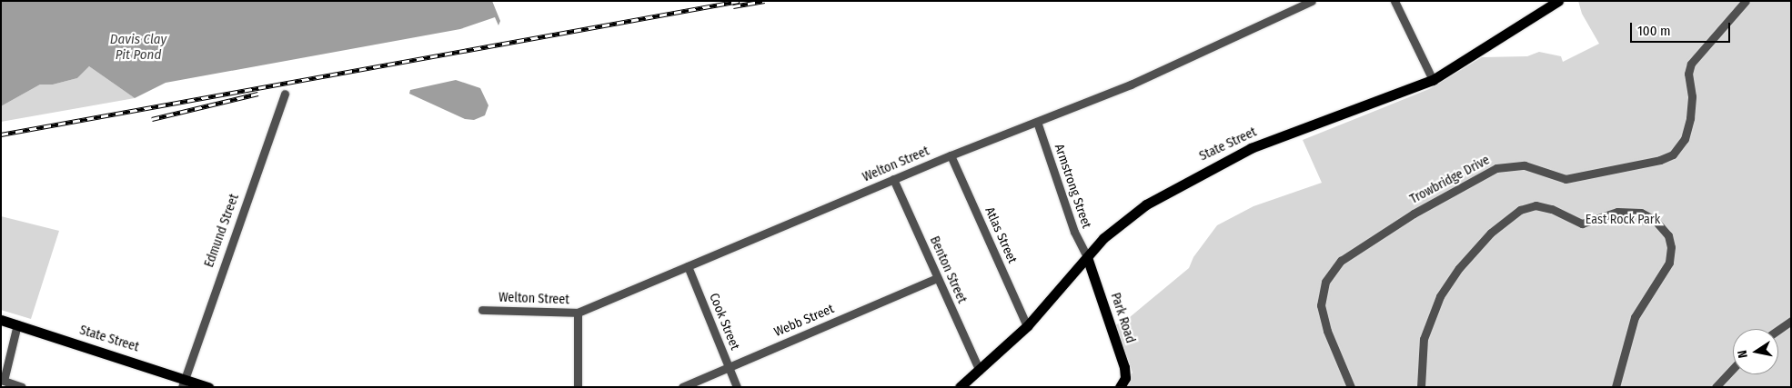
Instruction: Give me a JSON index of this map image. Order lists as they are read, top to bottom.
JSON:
{
  "streets": {
    "main road": ["State Street", "Park Road"],
    "street": [
      "Welton Street",
      "Trowbridge Drive",
      "Armstrong Street",
      "Edmund Street",
      "Atlas Street",
      "Benton Street",
      "Webb Street",
      "Cook Street"
    ]
  },
  "crossings": [
    ["State Street", "Armstrong Street"],
    ["State Street", "Edmund Street"],
    ["State Street", "Atlas Street"],
    ["State Street", "Benton Street"],
    ["State Street", "Park Road"],
    ["Welton Street", "Armstrong Street"],
    ["Welton Street", "Atlas Street"],
    ["Welton Street", "Benton Street"],
    ["Welton Street", "Cook Street"],
    ["Armstrong Street", "Park Road"],
    ["Benton Street", "Webb Street"],
    ["Webb Street", "Cook Street"]
  ],
  "water": ["Davis Clay Pit Pond"],
  "parks": ["East Rock Park"],
  "scale_bar": "100 m",
  "north": "left"
}
